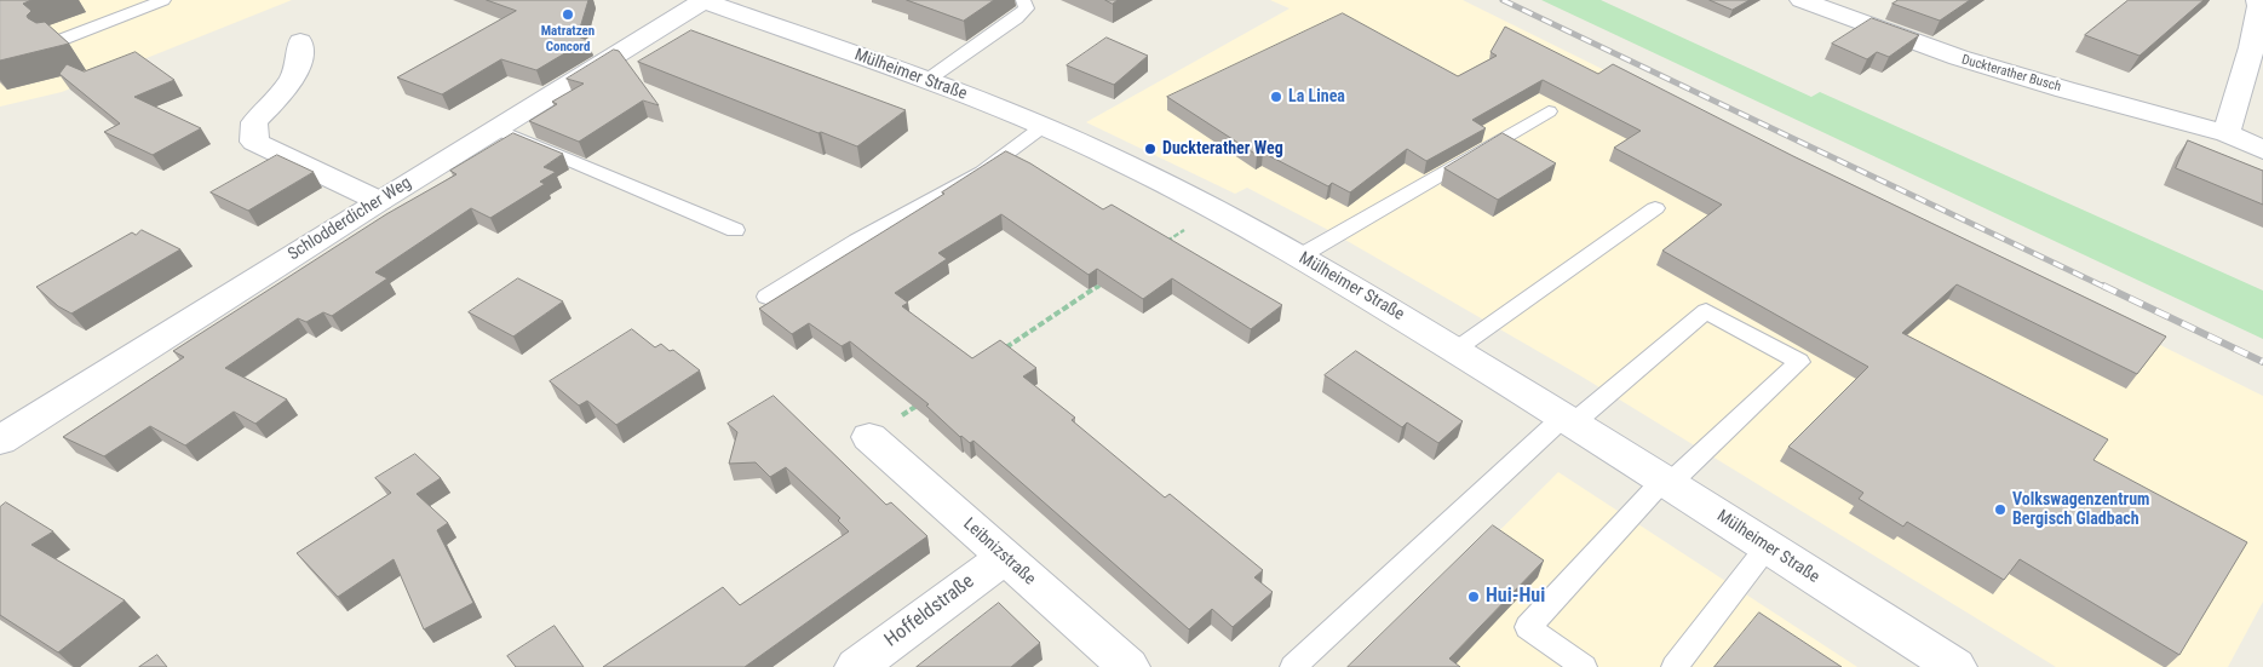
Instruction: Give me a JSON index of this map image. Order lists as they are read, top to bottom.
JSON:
{
  "streets": {
    "street": [
      "Duckterather Busch",
      "Mülheimer Straße",
      "Schlodderdicher Weg",
      "Leibnizstraße",
      "Hoffeldstraße"
    ]
  },
  "crossings": [
    ["Mülheimer Straße", "Schlodderdicher Weg"],
    ["Leibnizstraße", "Hoffeldstraße"]
  ],
  "places": [
    "Matratzen Concord",
    "La Linea",
    "Duckterather Weg",
    "Volkswagenzentrum Bergisch Gladbach",
    "Hui-Hui"
  ]
}
